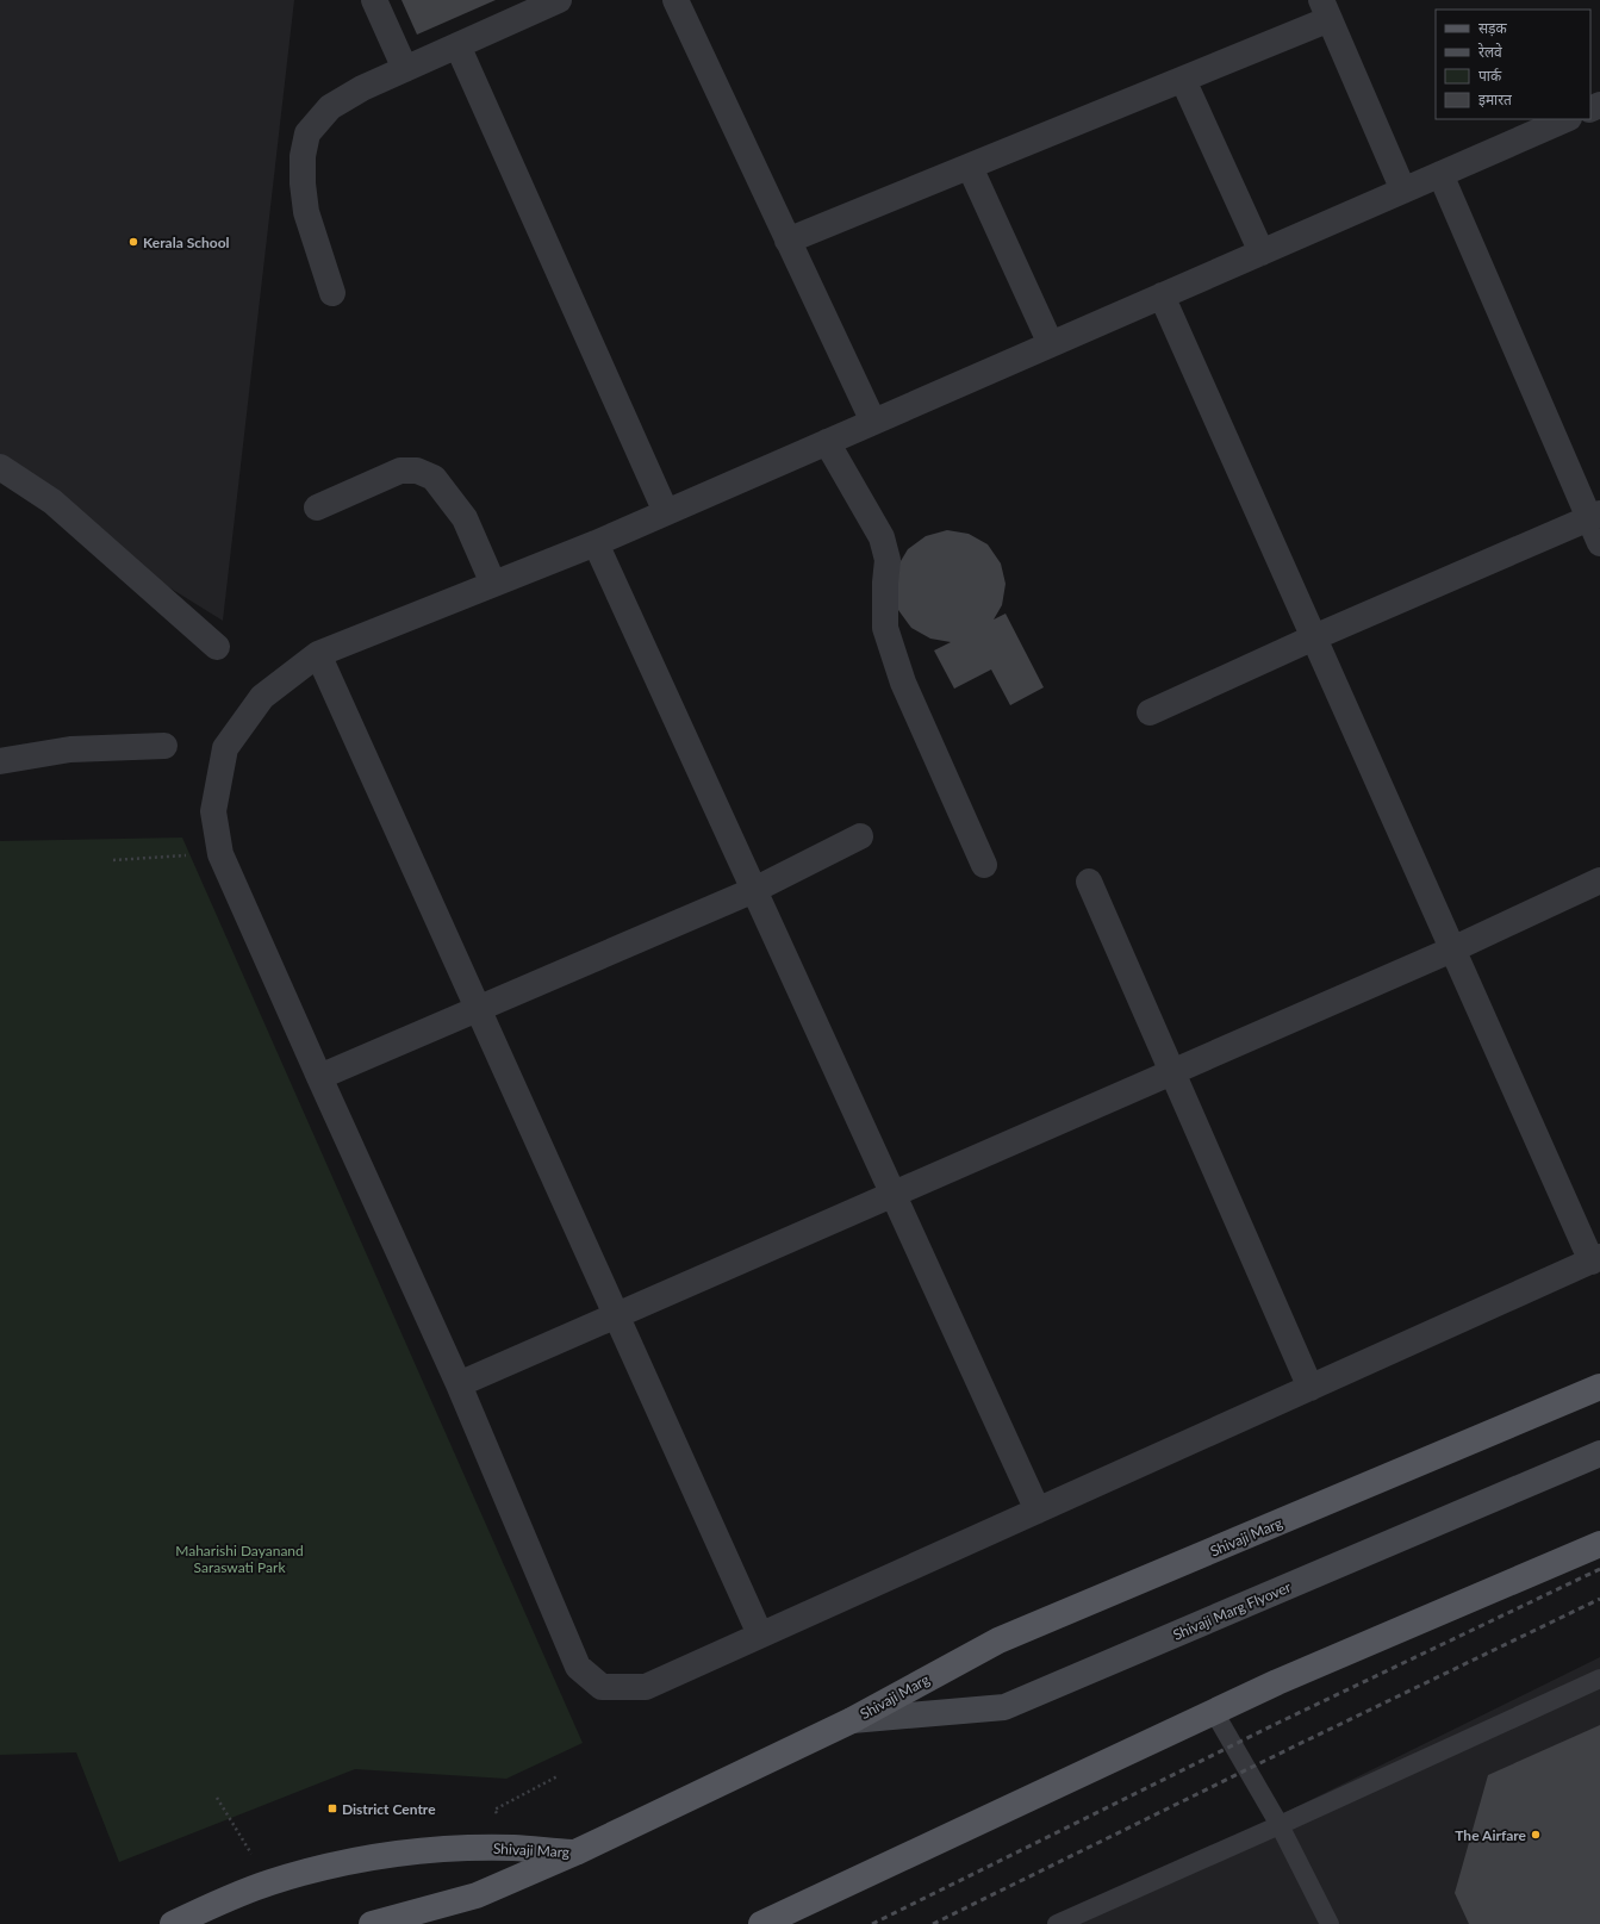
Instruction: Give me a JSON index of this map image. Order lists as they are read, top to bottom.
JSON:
{
  "streets": {
    "main road": ["Shivaji Marg", "Shivaji Marg Flyover"]
  },
  "crossings": [
    ["Shivaji Marg", "Shivaji Marg Flyover"]
  ],
  "parks": ["Maharishi Dayanand Saraswati Park"],
  "places": {
    "other": ["Kerala School", "The Airfare"],
    "transit": ["District Centre"]
  },
  "legend": [
    "सड़क",
    "रेलवे",
    "पार्क",
    "इमारत"
  ]
}
